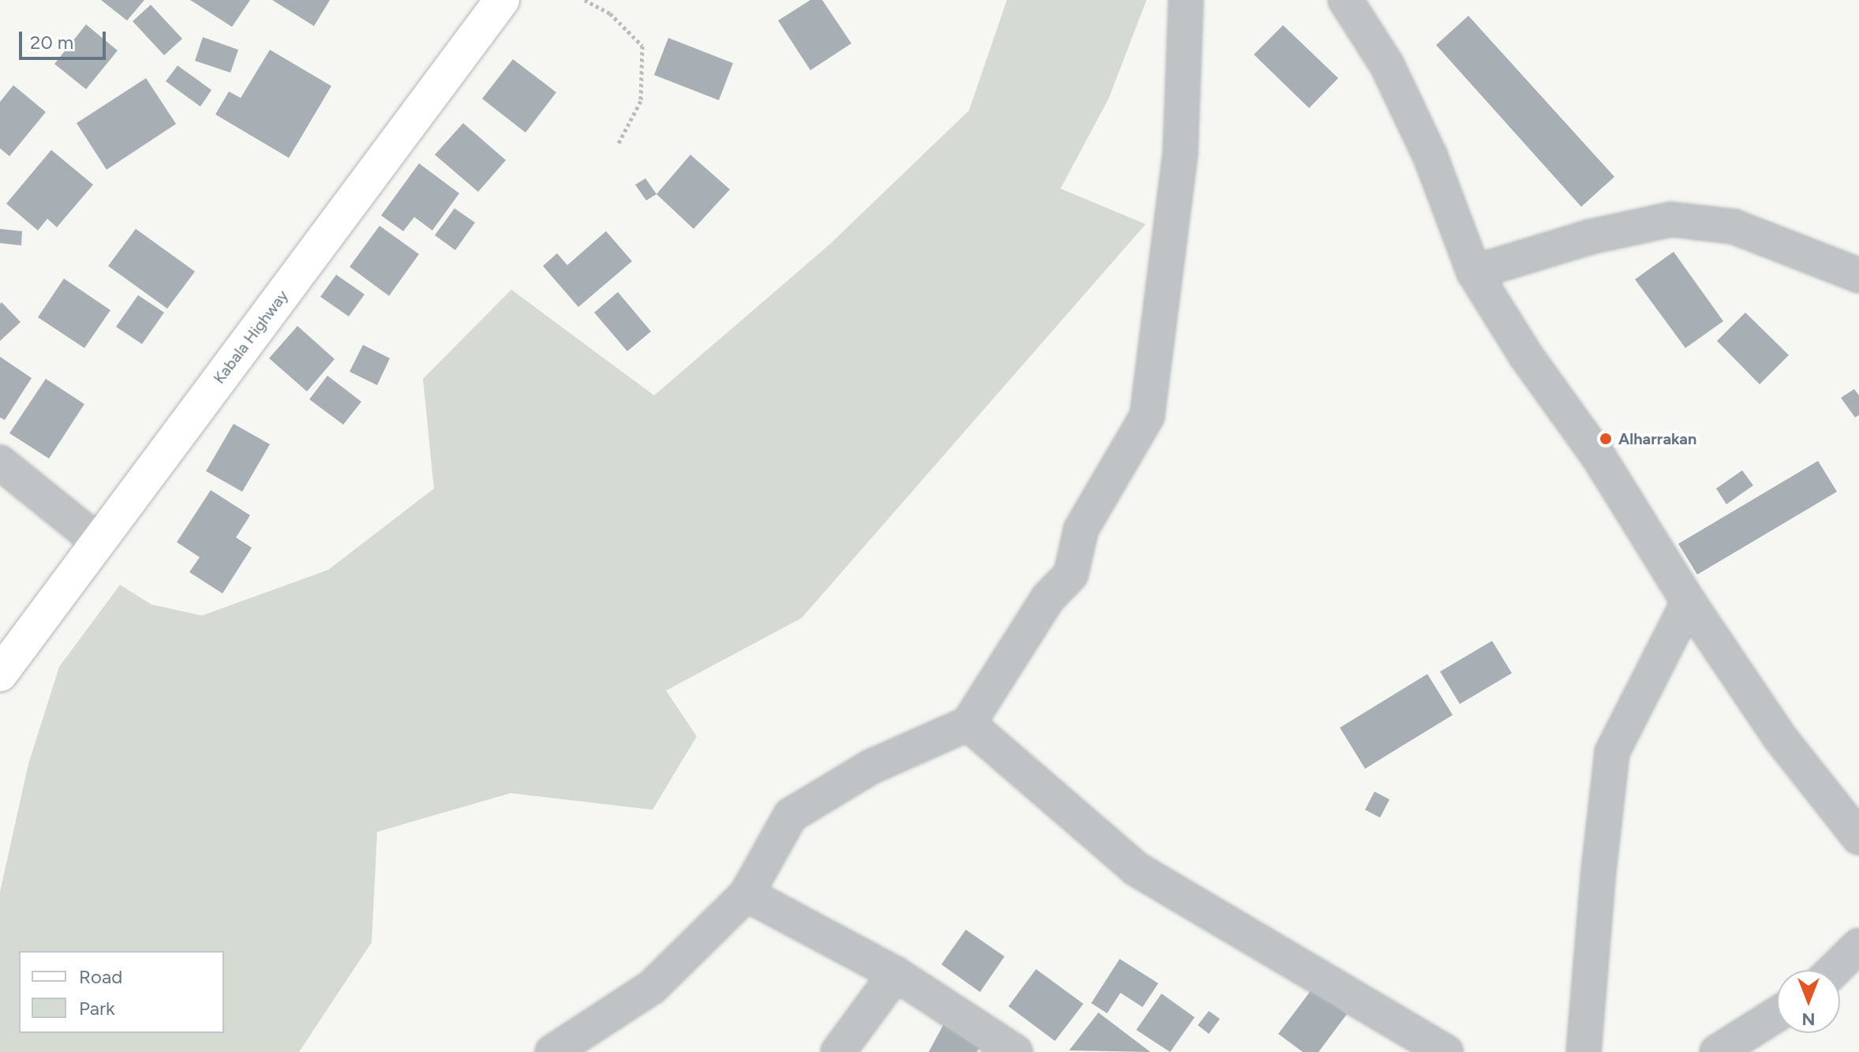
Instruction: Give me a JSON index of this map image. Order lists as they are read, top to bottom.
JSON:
{
  "streets": {
    "main road": ["Kabala Highway"]
  },
  "places": ["Alharrakan"],
  "legend": ["Road", "Park"],
  "scale_bar": "20 m",
  "north": "bottom"
}
